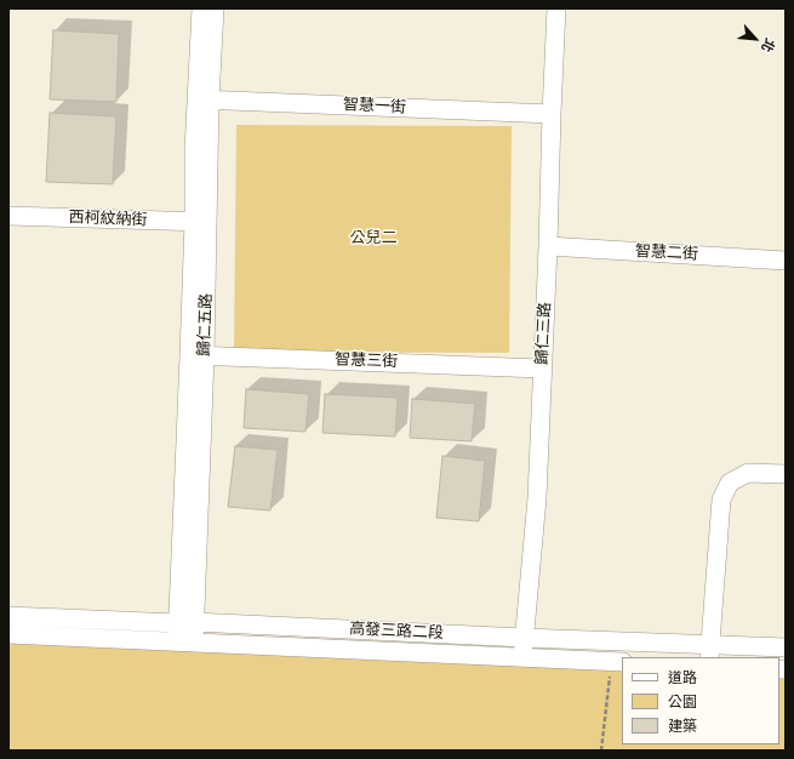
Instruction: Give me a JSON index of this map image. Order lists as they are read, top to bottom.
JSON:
{
  "streets": {
    "street": [
      "智慧一街",
      "西柯紋納街",
      "智慧二街",
      "歸仁五路",
      "歸仁三路",
      "智慧三街",
      "高發三路二段"
    ]
  },
  "crossings": [
    ["智慧一街", "歸仁五路"],
    ["智慧一街", "歸仁三路"],
    ["西柯紋納街", "歸仁五路"],
    ["智慧二街", "歸仁三路"],
    ["歸仁五路", "智慧三街"],
    ["歸仁五路", "高發三路二段"],
    ["歸仁三路", "智慧三街"],
    ["歸仁三路", "高發三路二段"]
  ],
  "parks": ["公兒二"],
  "legend": ["道路", "公園", "建築"],
  "north": "bottom right"
}
